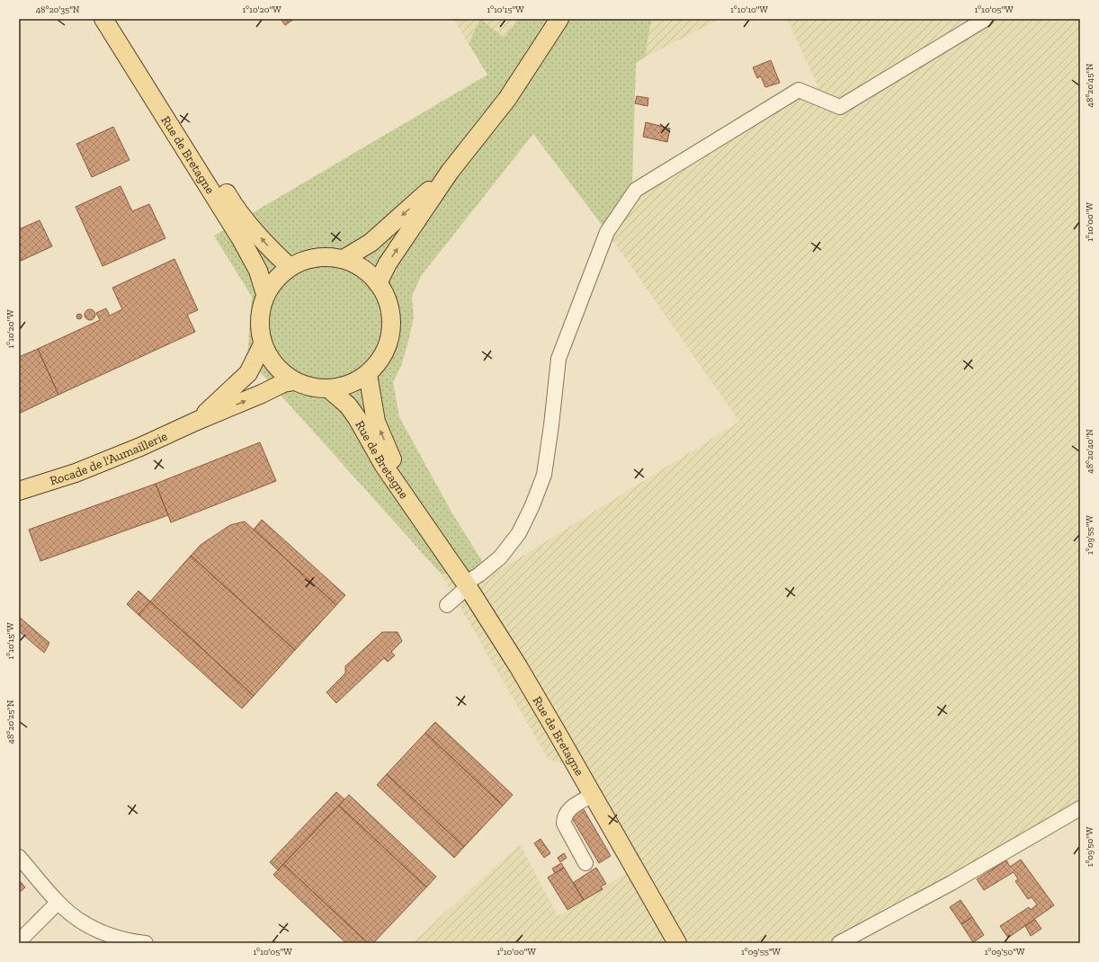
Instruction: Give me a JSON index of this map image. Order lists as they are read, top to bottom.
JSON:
{
  "streets": {
    "main road": ["Rue de Bretagne", "Rocade de l'Aumaillerie"]
  },
  "coordinates": [
    "48°20'35\"N",
    "1°10'20\"W",
    "1°10'15\"W",
    "1°10'10\"W",
    "1°10'05\"W",
    "48°20'45\"N",
    "1°10'00\"W",
    "48°20'40\"N",
    "1°09'55\"W",
    "48°20'25\"N",
    "1°09'50\"W"
  ]
}
